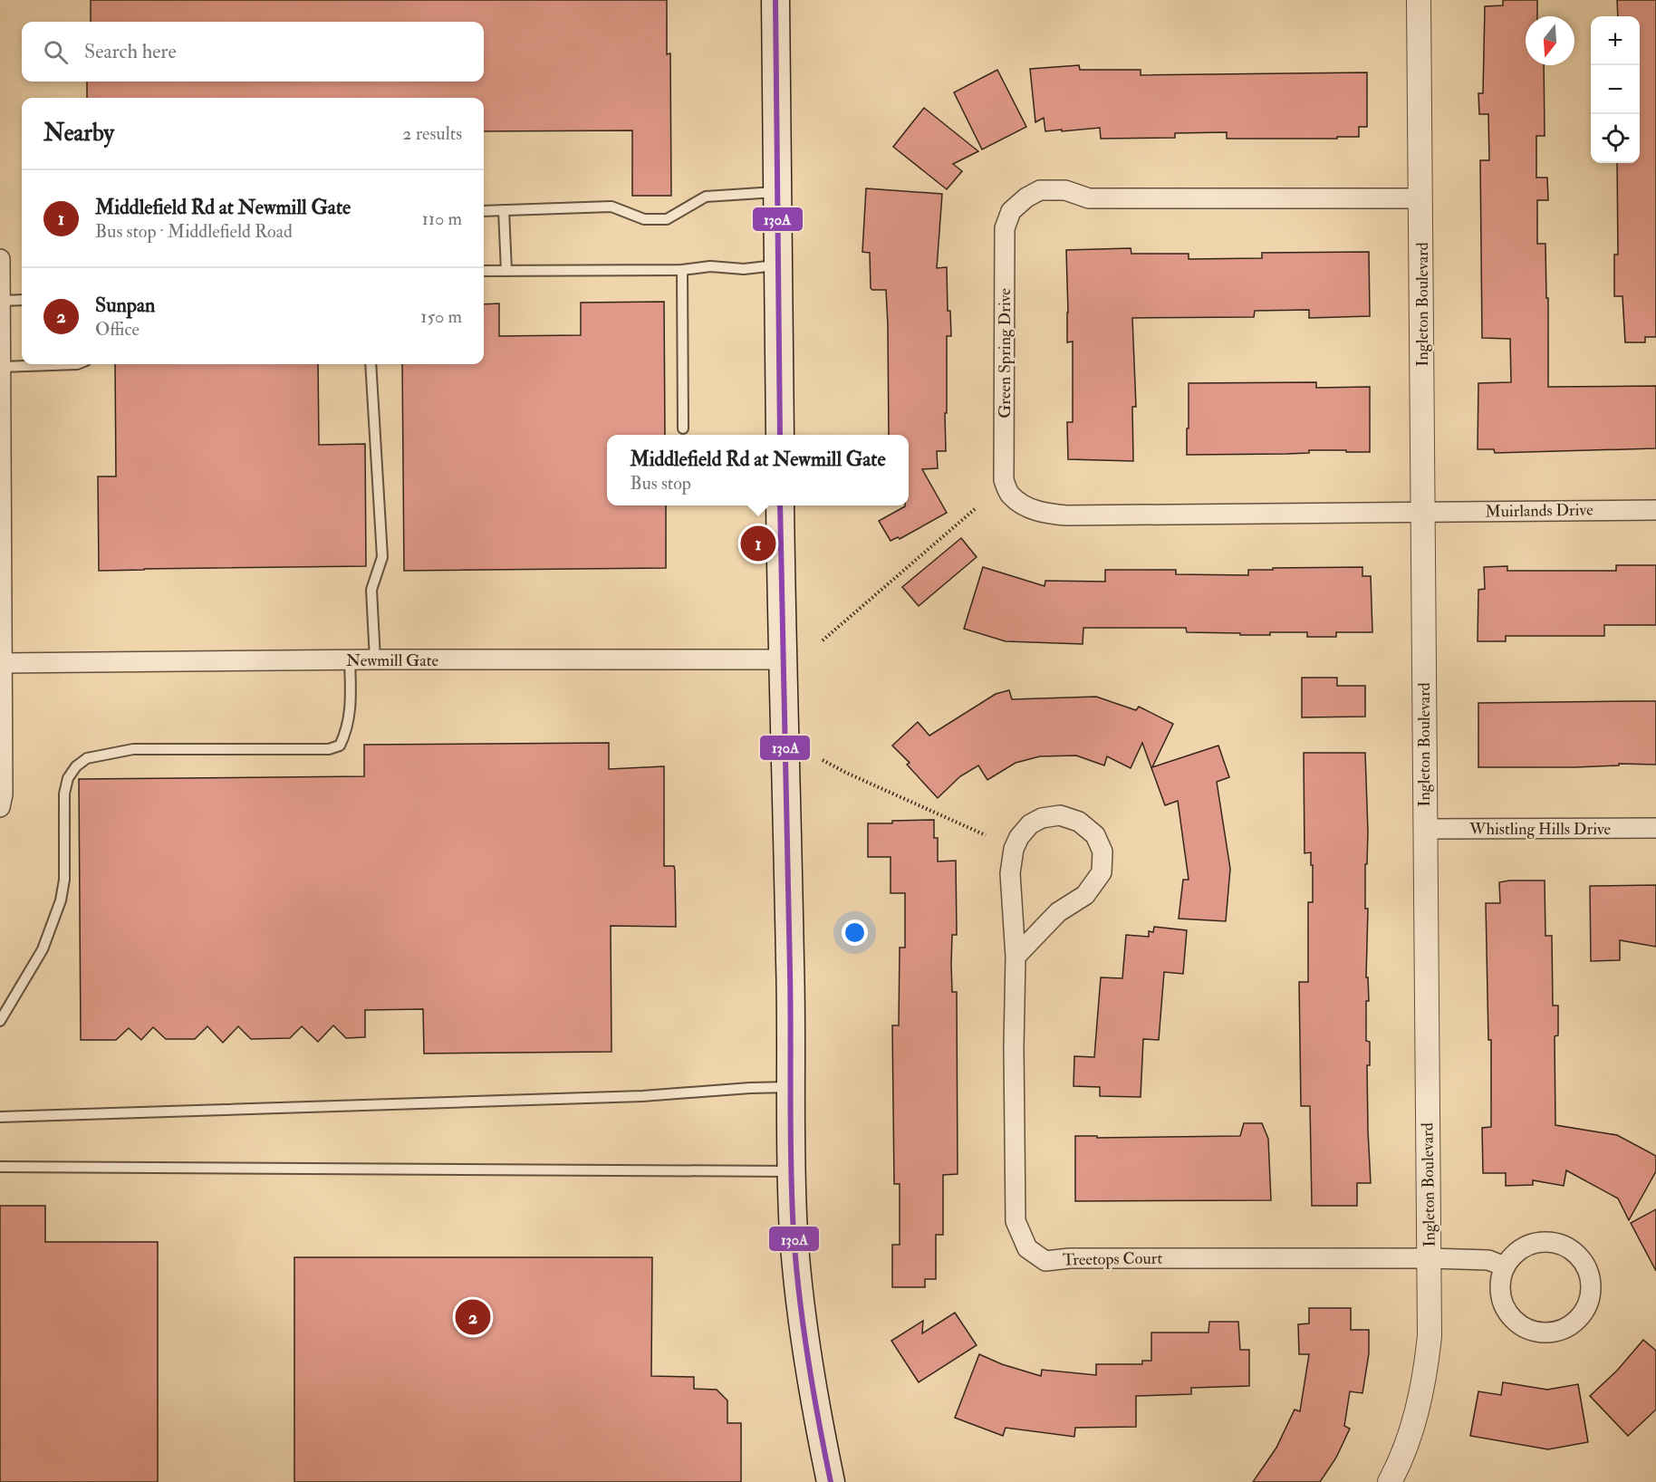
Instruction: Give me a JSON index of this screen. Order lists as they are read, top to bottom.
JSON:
{
  "streets": {
    "street": [
      "Ingleton Boulevard",
      "Green Spring Drive",
      "Muirlands Drive",
      "Newmill Gate",
      "Whistling Hills Drive",
      "Treetops Court"
    ]
  },
  "crossings": [
    ["Ingleton Boulevard", "Green Spring Drive"],
    ["Ingleton Boulevard", "Muirlands Drive"],
    ["Ingleton Boulevard", "Whistling Hills Drive"],
    ["Ingleton Boulevard", "Treetops Court"],
    ["Green Spring Drive", "Muirlands Drive"]
  ],
  "lines": ["transit line 130A"],
  "north": "bottom",
  "page": {
    "map_buttons": ["+", "−"],
    "search": "Search here",
    "heading": ["Nearby", "2 results"],
    "list": [
      {
        "mark": "1",
        "name": "Middlefield Rd at Newmill Gate",
        "note": "Bus stop · Middlefield Road",
        "value": "110 m"
      },
      {
        "mark": "2",
        "name": "Sunpan",
        "note": "Office",
        "value": "150 m"
      }
    ],
    "popup": ["Middlefield Rd at Newmill Gate", "Bus stop"],
    "pins": ["1", "2"]
  }
}
